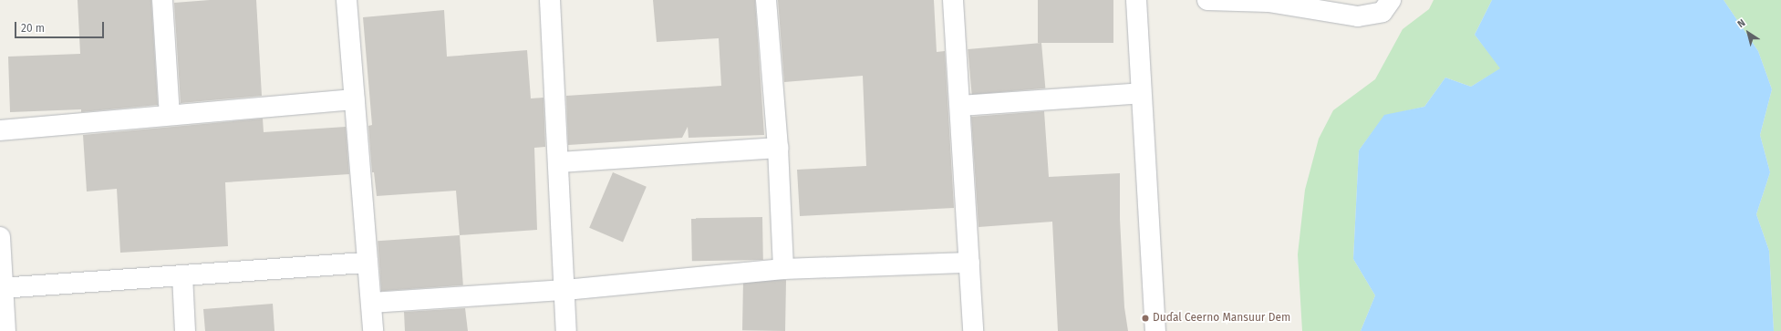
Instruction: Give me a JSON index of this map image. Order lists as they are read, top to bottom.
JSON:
{
  "places": ["Duɗal Ceerno Mansuur Dem"],
  "scale_bar": "20 m",
  "north": "top left"
}
